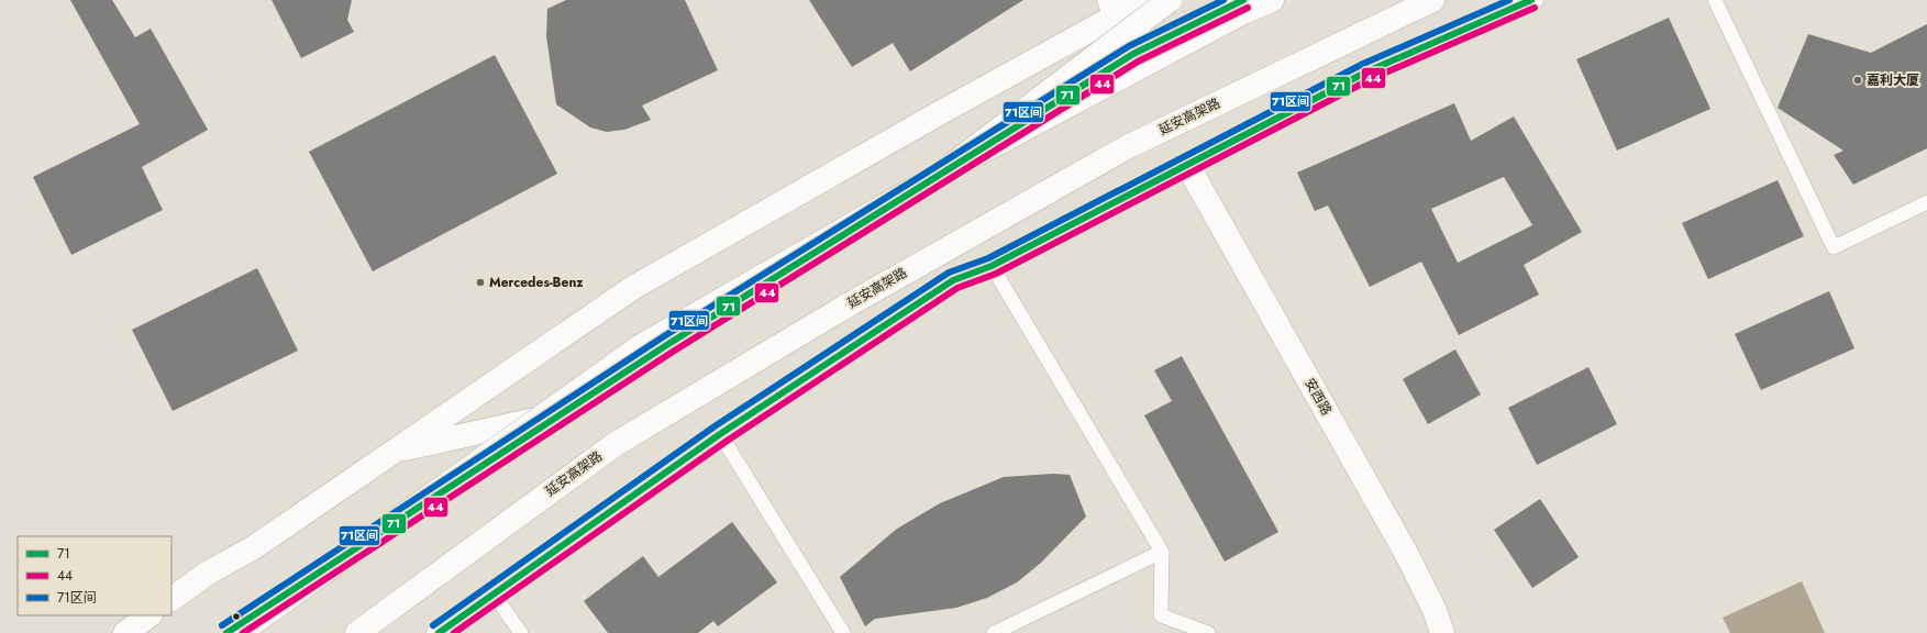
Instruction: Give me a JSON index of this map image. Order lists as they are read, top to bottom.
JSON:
{
  "streets": {
    "main road": ["延安高架路", "安西路"]
  },
  "places": ["嘉利大厦", "Mercedes-Benz"],
  "lines": ["transit line 71", "transit line 71区间", "transit line 44"],
  "legend": ["71", "44", "71区间"]
}
